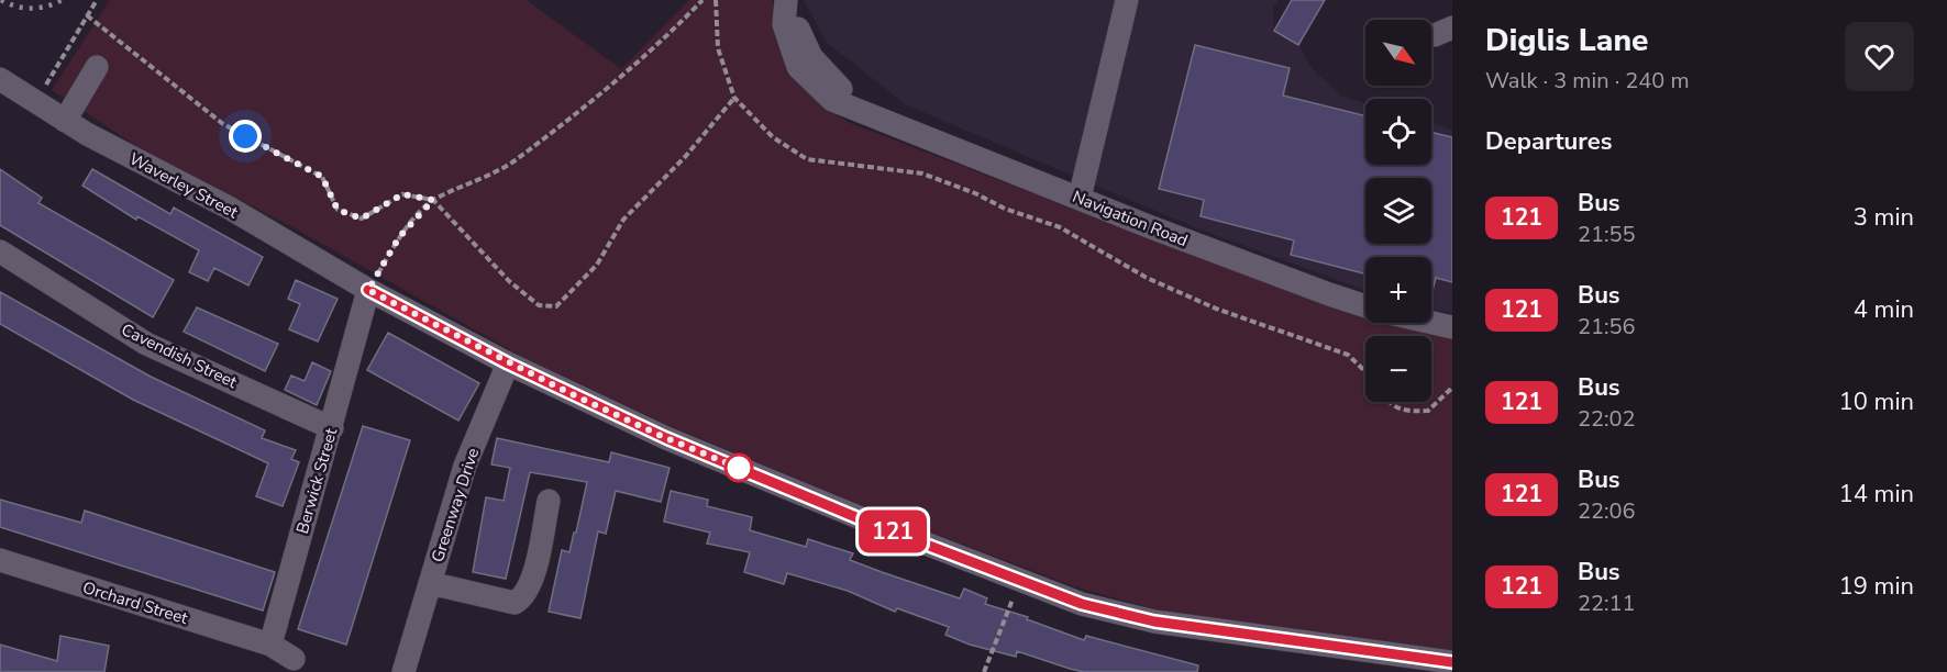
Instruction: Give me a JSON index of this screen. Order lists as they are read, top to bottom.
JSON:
{
  "streets": {
    "street": [
      "Waverley Street",
      "Navigation Road",
      "Cavendish Street",
      "Berwick Street",
      "Greenway Drive",
      "Orchard Street"
    ]
  },
  "crossings": [
    ["Waverley Street", "Berwick Street"],
    ["Waverley Street", "Greenway Drive"],
    ["Cavendish Street", "Berwick Street"],
    ["Berwick Street", "Orchard Street"]
  ],
  "lines": ["bus line 121"],
  "north": "bottom right",
  "page": {
    "on_map": "121",
    "heading": [
      ["Diglis Lane", "Walk · 3 min · 240 m"],
      "Departures"
    ],
    "map_buttons": ["+", "−"],
    "list": [
      {
        "mark": "121",
        "name": "Bus",
        "note": "21:55",
        "value": "3 min"
      },
      {
        "mark": "121",
        "name": "Bus",
        "note": "21:56",
        "value": "4 min"
      },
      {
        "mark": "121",
        "name": "Bus",
        "note": "22:02",
        "value": "10 min"
      },
      {
        "mark": "121",
        "name": "Bus",
        "note": "22:06",
        "value": "14 min"
      },
      {
        "mark": "121",
        "name": "Bus",
        "note": "22:11",
        "value": "19 min"
      }
    ]
  }
}
